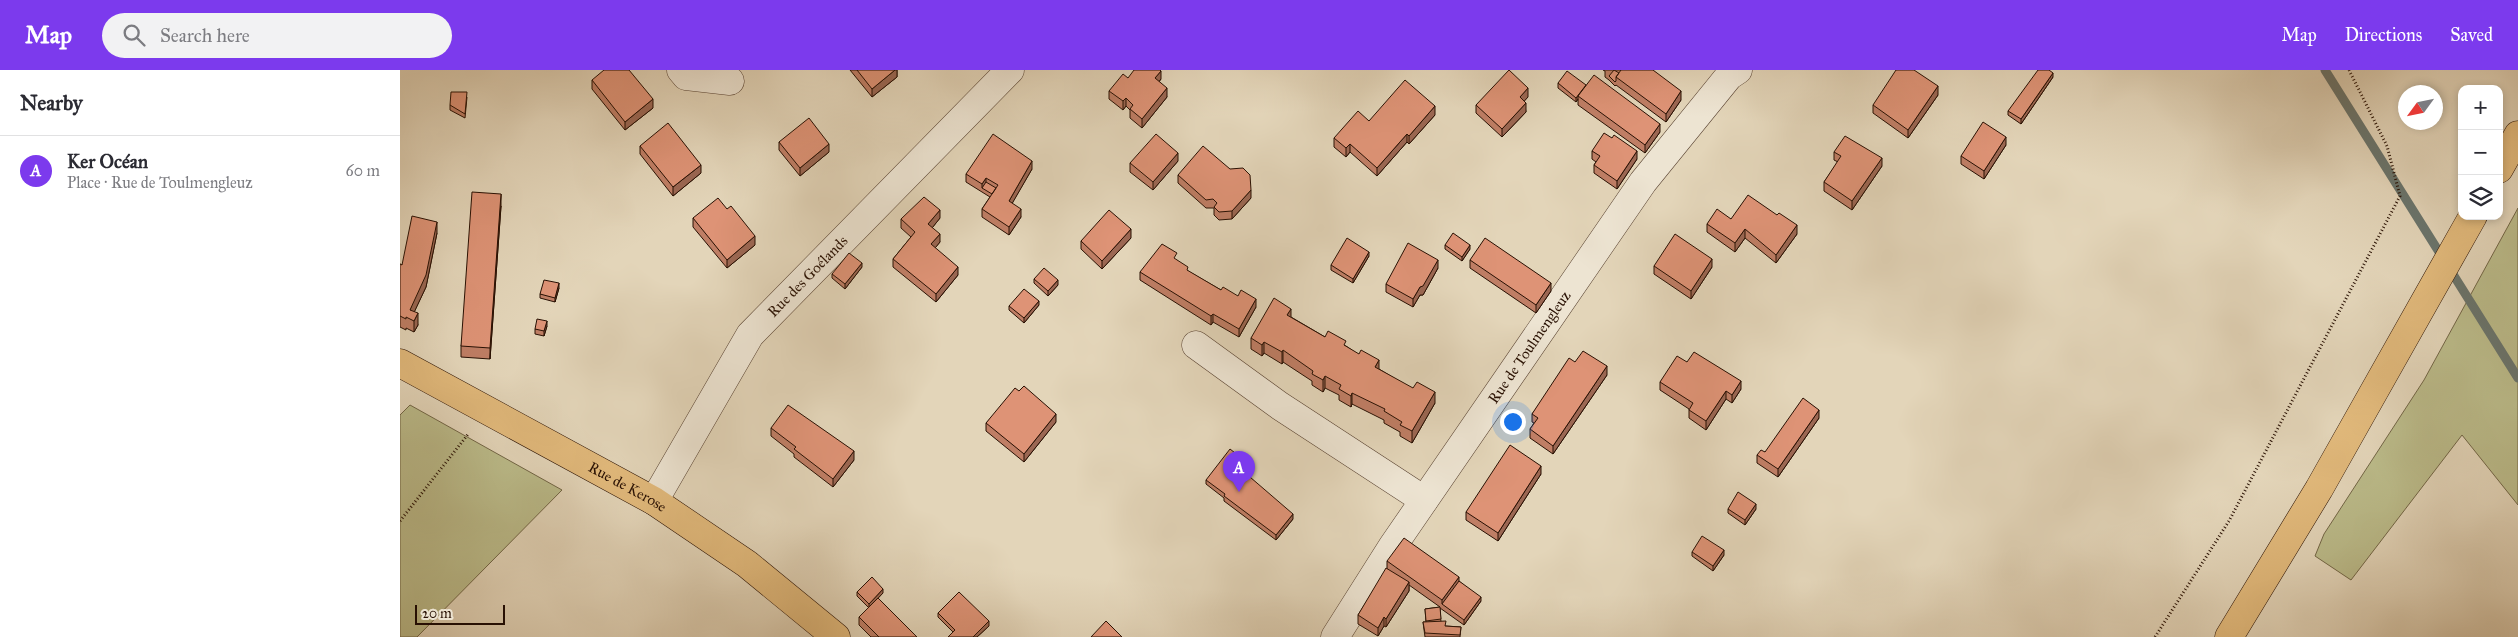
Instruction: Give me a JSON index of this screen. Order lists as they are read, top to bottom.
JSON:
{
  "streets": {
    "main road": ["Rue de Kerose"],
    "street": ["Rue des Goélands", "Rue de Toulmengleuz"]
  },
  "crossings": [
    ["Rue des Goélands", "Rue de Kerose"]
  ],
  "scale_bar": "20 m",
  "north": "bottom left",
  "page": {
    "header": "Map",
    "search": "Search here",
    "nav": ["Map", "Directions", "Saved"],
    "heading": "Nearby",
    "map_buttons": ["+", "−"],
    "list": [
      {
        "mark": "A",
        "name": "Ker Océan",
        "note": "Place · Rue de Toulmengleuz",
        "value": "60 m"
      }
    ],
    "pins": "A",
    "scale": "20 m"
  }
}
